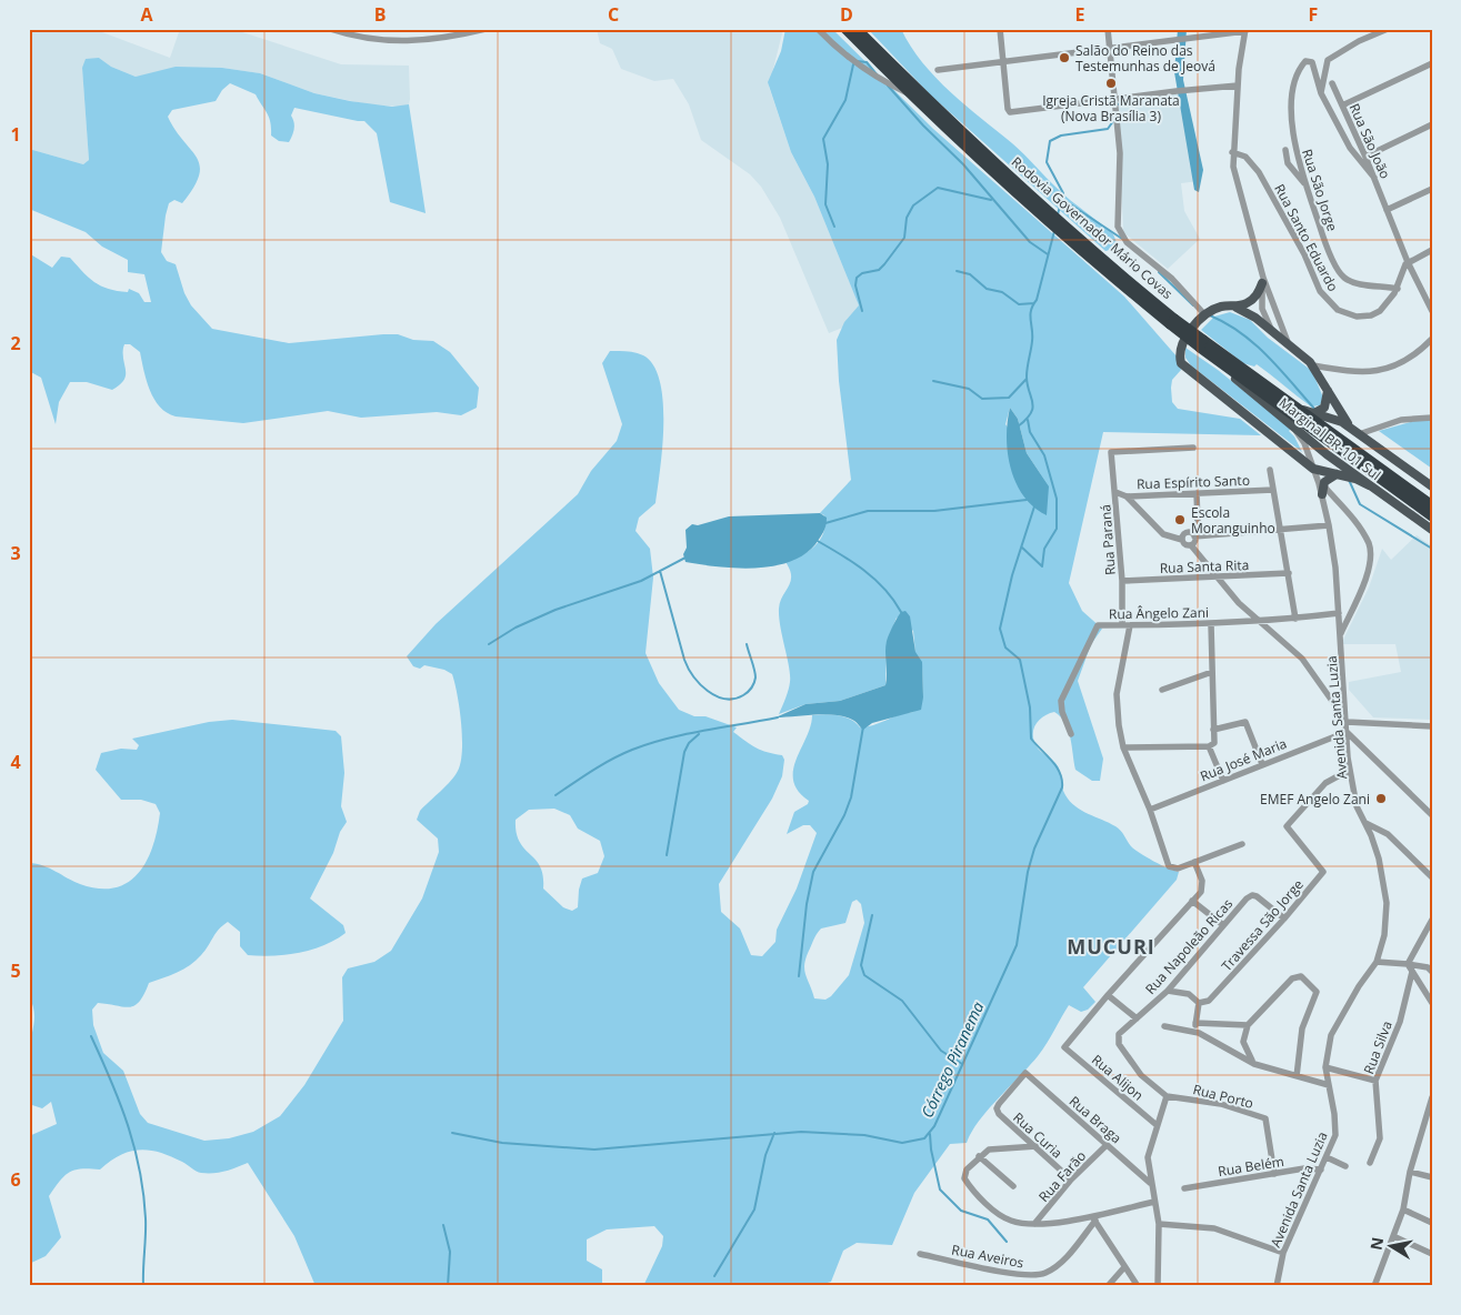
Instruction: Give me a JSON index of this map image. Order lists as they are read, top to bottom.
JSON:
{
  "streets": {
    "highway": ["Rodovia Governador Mário Covas"],
    "main road": ["Marginal BR-101 Sul"],
    "street": [
      "Rua São João",
      "Rua São Jorge",
      "Rua Santo Eduardo",
      "Rua Espírito Santo",
      "Rua Paraná",
      "Rua Santa Rita",
      "Rua Ângelo Zani",
      "Avenida Santa Luzia",
      "Rua José Maria",
      "Travessa São Jorge",
      "Rua Napoleão Ricas",
      "Rua Silva",
      "Rua Alijon",
      "Rua Porto",
      "Rua Braga",
      "Rua Curia",
      "Rua Belém",
      "Rua Farão",
      "Rua Aveiros"
    ]
  },
  "crossings": [
    ["Rua São João", "Rua São Jorge"],
    ["Rua São João", "Rua Santo Eduardo"],
    ["Rua São Jorge", "Rua Santo Eduardo"],
    ["Rodovia Governador Mário Covas", "Marginal BR-101 Sul"],
    ["Marginal BR-101 Sul", "Avenida Santa Luzia"],
    ["Rua Espírito Santo", "Rua Paraná"],
    ["Rua Paraná", "Rua Santa Rita"],
    ["Rua Paraná", "Rua Ângelo Zani"],
    ["Rua Ângelo Zani", "Avenida Santa Luzia"],
    ["Avenida Santa Luzia", "Rua José Maria"],
    ["Avenida Santa Luzia", "Travessa São Jorge"],
    ["Avenida Santa Luzia", "Rua Belém"],
    ["Travessa São Jorge", "Rua Napoleão Ricas"],
    ["Rua Napoleão Ricas", "Rua Porto"],
    ["Rua Porto", "Rua Belém"],
    ["Rua Braga", "Rua Curia"],
    ["Rua Braga", "Rua Farão"],
    ["Rua Curia", "Rua Farão"]
  ],
  "districts": ["MUCURI"],
  "water": ["Córrego Piranema"],
  "places": [
    "Salão do Reino das Testemunhas de Jeová",
    "Igreja Cristã Maranata (Nova Brasília 3)",
    "Escola Moranguinho",
    "EMEF Angelo Zani"
  ],
  "north": "left",
  "grid": {
    "columns": [
      "A",
      "B",
      "C",
      "D",
      "E",
      "F"
    ],
    "rows": [
      "1",
      "2",
      "3",
      "4",
      "5",
      "6"
    ]
  }
}
